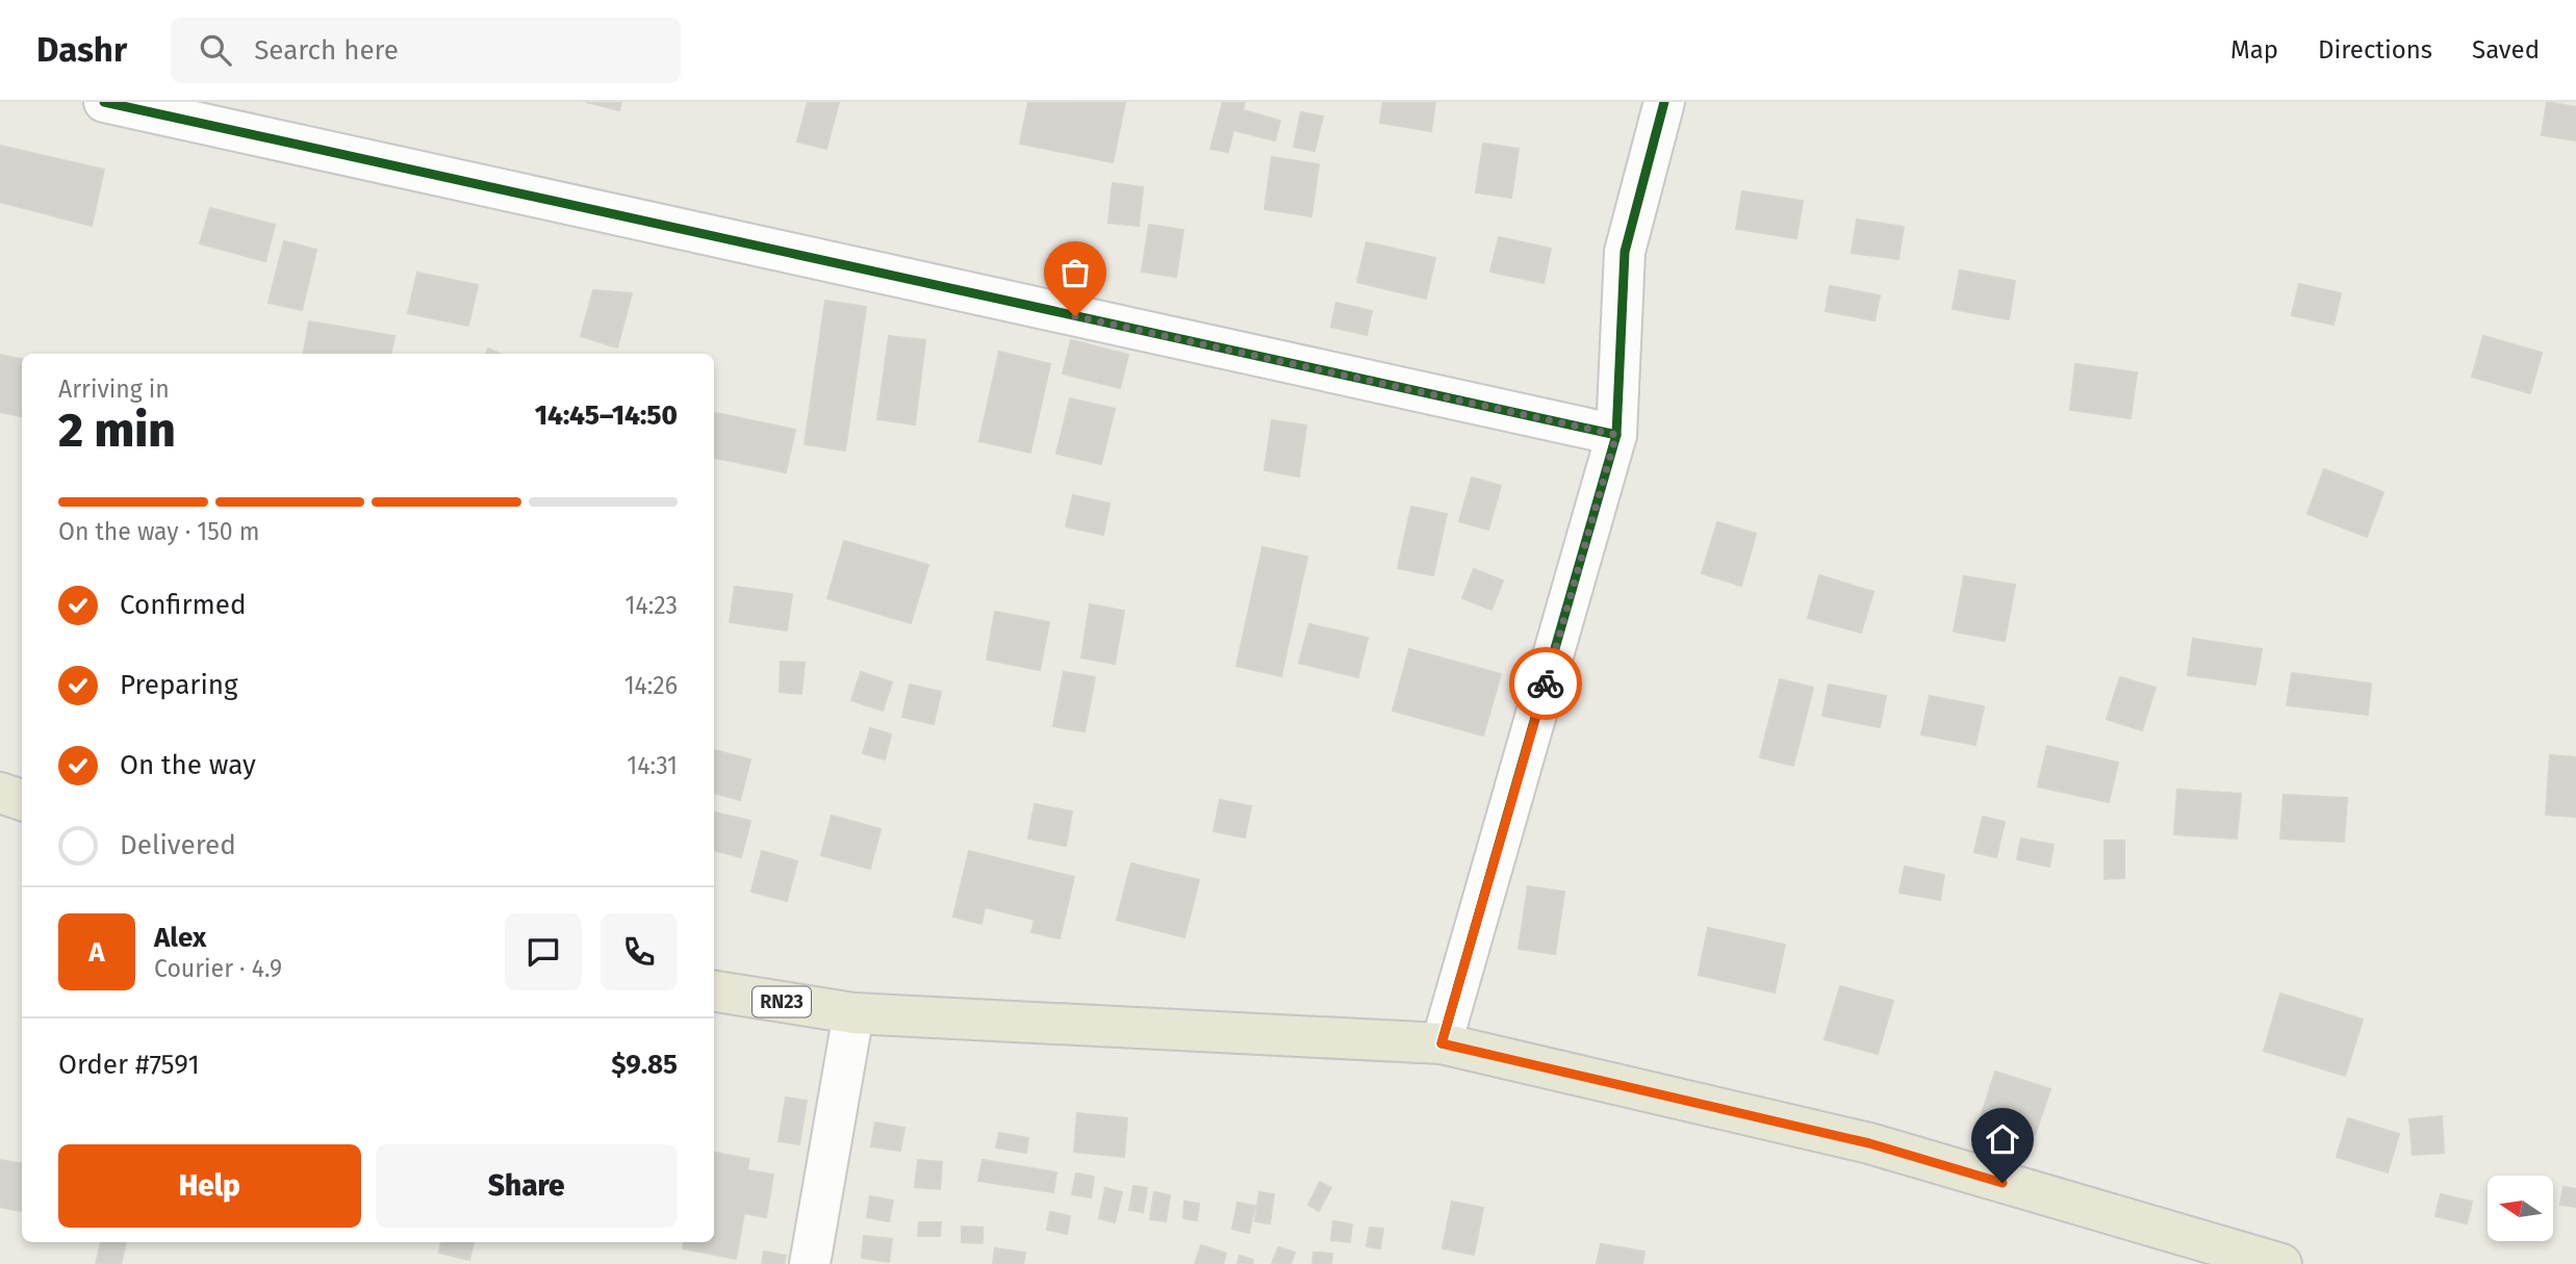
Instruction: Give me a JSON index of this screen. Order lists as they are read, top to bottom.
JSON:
{
  "streets": {
    "main road": ["RN23"]
  },
  "north": "left",
  "page": {
    "header": "Dashr",
    "search": "Search here",
    "nav": ["Map", "Directions", "Saved"],
    "heading": ["2 min", "Arriving in", "14:45–14:50"],
    "panel": [
      "Alex",
      "Courier · 4.9",
      "Order #7591",
      "$9.85"
    ],
    "bar": "On the way · 150 m",
    "list": [
      ["Confirmed", "14:23"],
      ["Preparing", "14:26"],
      ["On the way", "14:31"],
      "Delivered"
    ],
    "round": "A",
    "buttons": ["Help", "Share"]
  }
}
